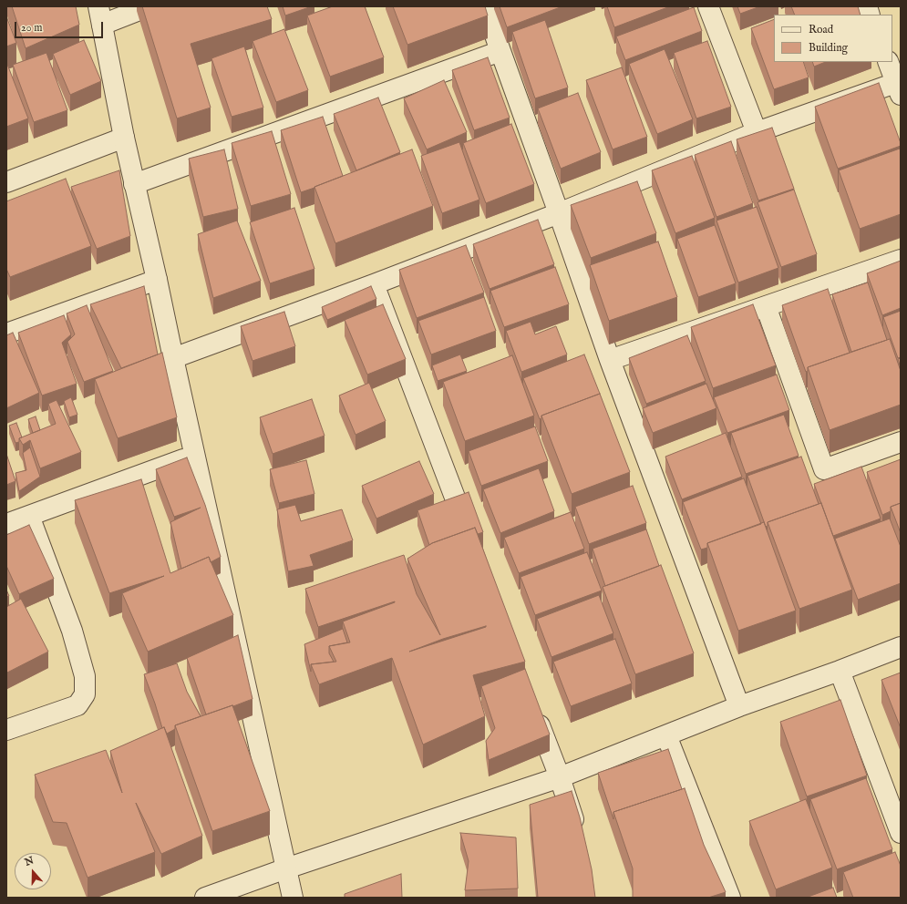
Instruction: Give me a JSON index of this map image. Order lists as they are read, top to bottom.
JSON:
{
  "legend": ["Road", "Building"],
  "scale_bar": "20 m",
  "north": "top"
}
